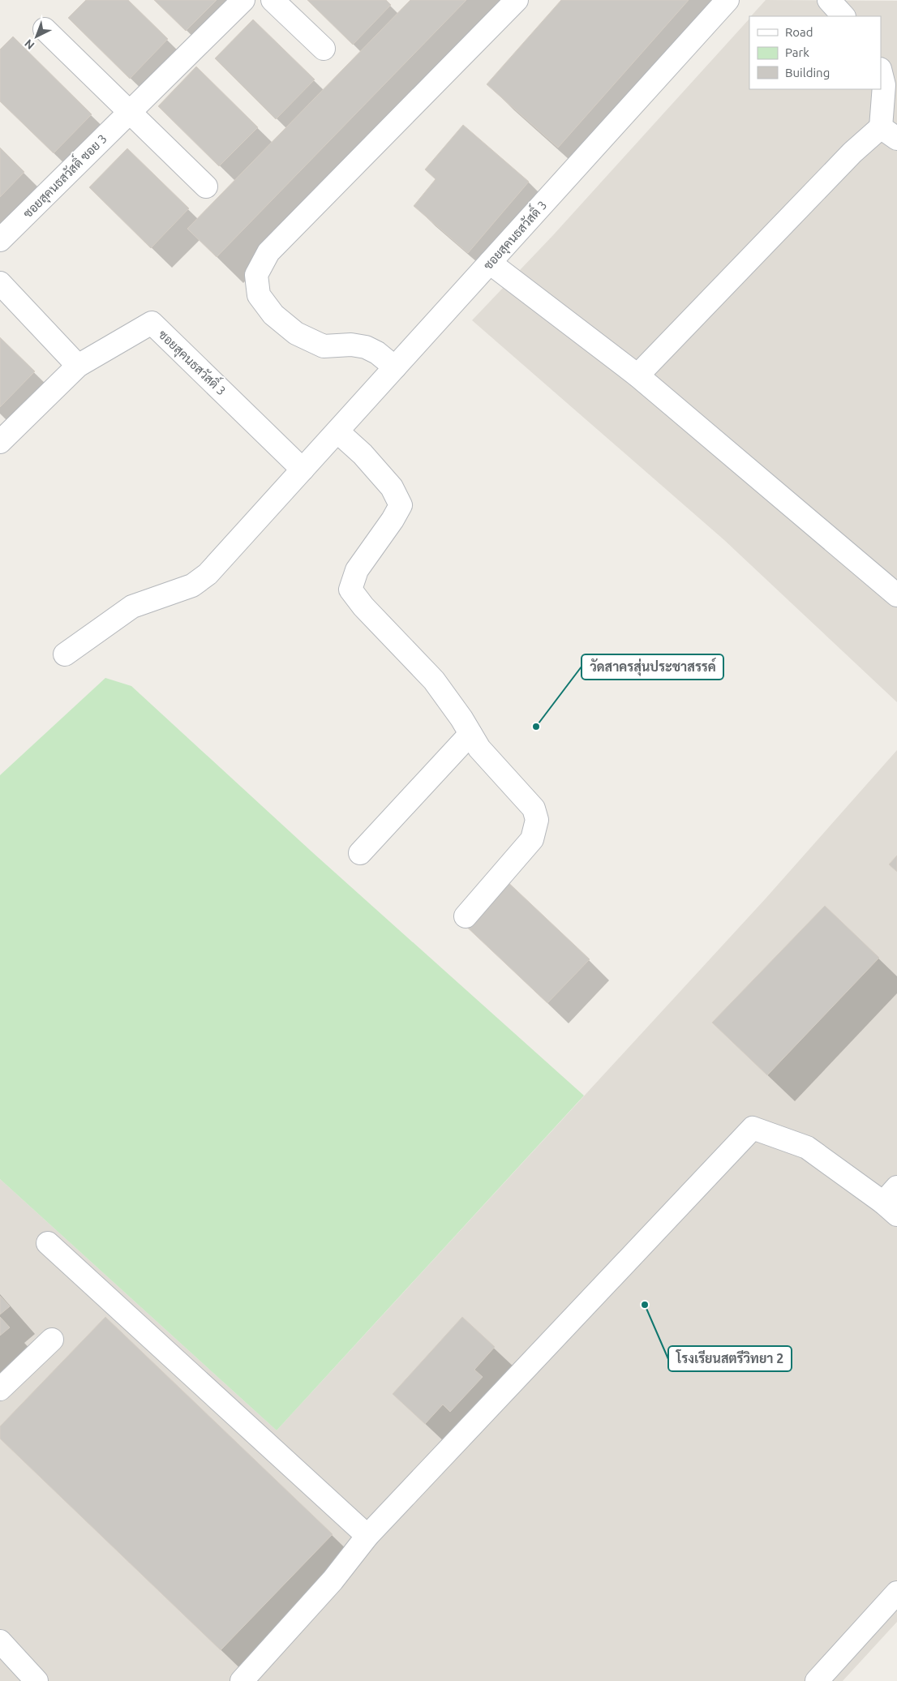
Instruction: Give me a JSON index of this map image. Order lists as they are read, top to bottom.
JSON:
{
  "streets": {
    "street": ["ซอยสุคนธสวัสดิ์ ซอย 3", "ซอยสุคนธสวัสดิ์ 3"]
  },
  "places": ["วัดสาครสุ่นประชาสรรค์", "โรงเรียนสตรีวิทยา 2"],
  "legend": ["Road", "Park", "Building"],
  "north": "bottom left"
}
